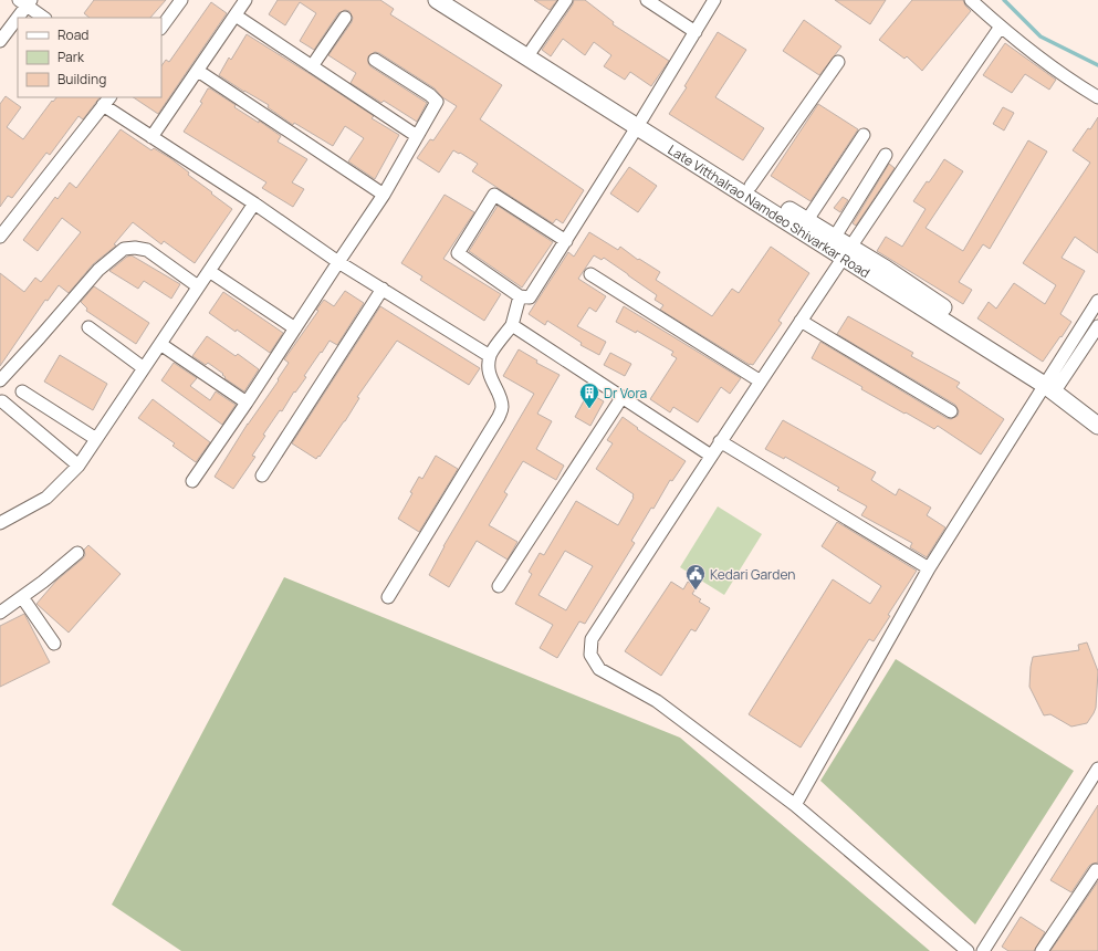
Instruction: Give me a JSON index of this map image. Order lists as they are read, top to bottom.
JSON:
{
  "streets": {
    "main road": ["Late Vitthalrao Namdeo Shivarkar Road"]
  },
  "places": {
    "building": ["Dr Vora"],
    "public building": ["Kedari Garden"]
  },
  "legend": ["Road", "Park", "Building"]
}
